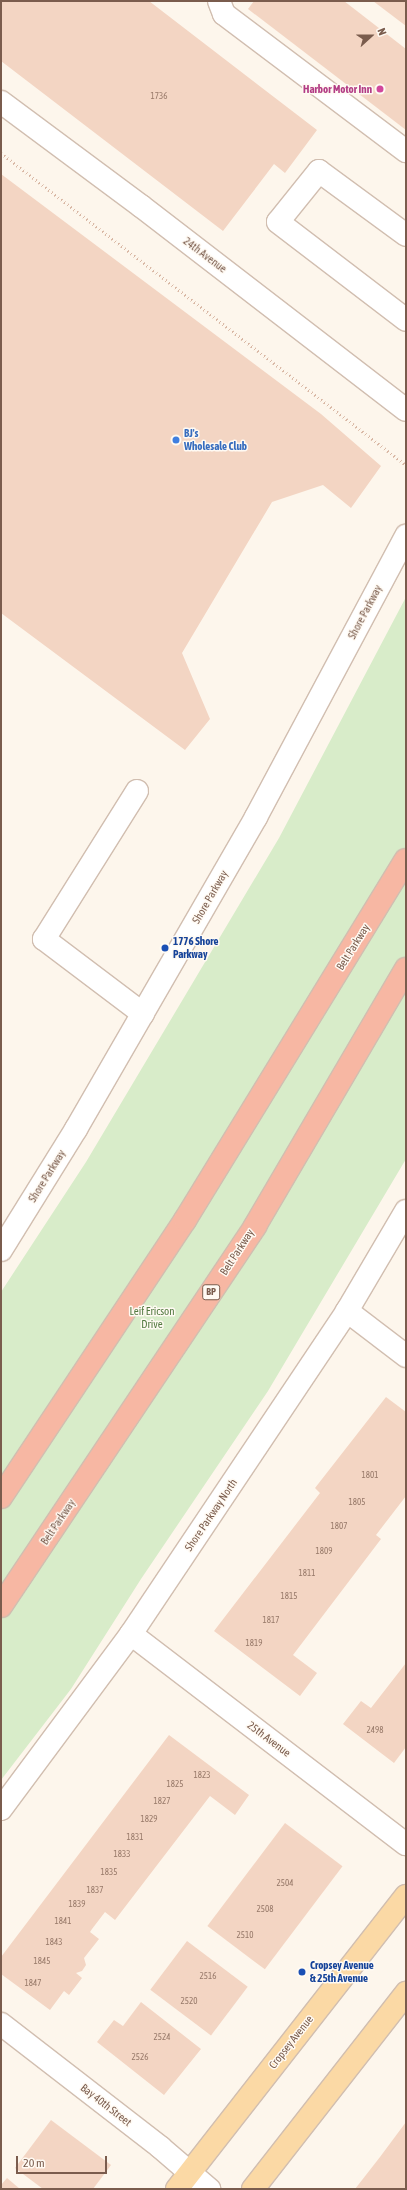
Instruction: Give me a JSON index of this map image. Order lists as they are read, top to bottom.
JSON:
{
  "streets": {
    "highway": ["Belt Parkway", "BP"],
    "main road": ["Cropsey Avenue"],
    "street": [
      "24th Avenue",
      "Shore Parkway",
      "Shore Parkway North",
      "25th Avenue",
      "Bay 40th Street"
    ]
  },
  "crossings": [
    ["Shore Parkway North", "25th Avenue"],
    ["Cropsey Avenue", "Bay 40th Street"]
  ],
  "parks": ["Leif Ericson Drive"],
  "places": [
    "Harbor Motor Inn",
    "BJ's Wholesale Club",
    "1776 Shore Parkway",
    "Cropsey Avenue & 25th Avenue"
  ],
  "house_numbers": [
    "1736",
    "1801",
    "1805",
    "1807",
    "1809",
    "1811",
    "1815",
    "1817",
    "1819",
    "2498",
    "1823",
    "1825",
    "1827",
    "1829",
    "1831",
    "1833",
    "1835",
    "2504",
    "1837",
    "1839",
    "2508",
    "1841",
    "2510",
    "1843",
    "1845",
    "2516",
    "1847",
    "2520",
    "2524",
    "2526"
  ],
  "scale_bar": "20 m",
  "north": "right"
}
